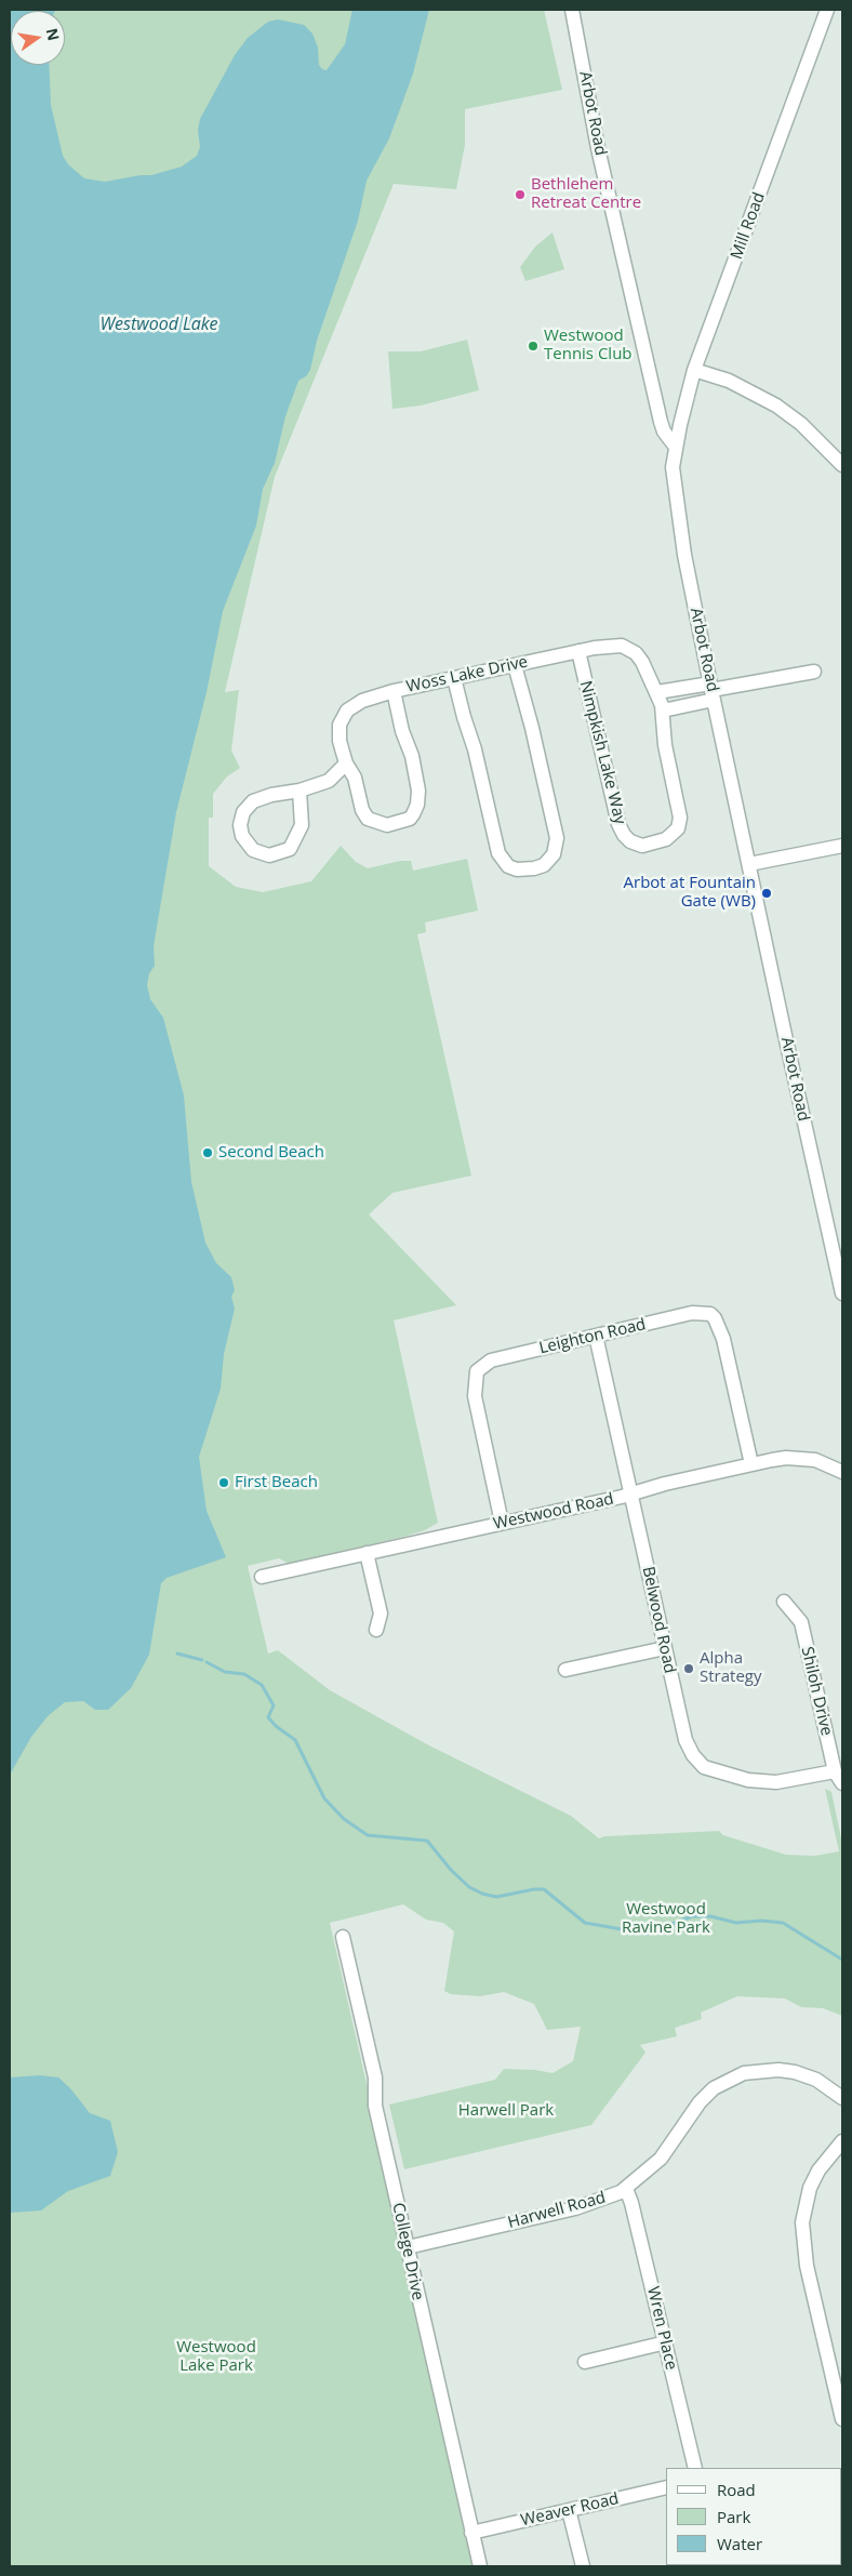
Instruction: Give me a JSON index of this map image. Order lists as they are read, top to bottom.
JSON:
{
  "streets": {
    "street": [
      "Arbot Road",
      "Mill Road",
      "Woss Lake Drive",
      "Nimpkish Lake Way",
      "Leighton Road",
      "Westwood Road",
      "Belwood Road",
      "Shiloh Drive",
      "Harwell Road",
      "College Drive",
      "Wren Place",
      "Weaver Road"
    ]
  },
  "crossings": [
    ["Arbot Road", "Mill Road"],
    ["Woss Lake Drive", "Nimpkish Lake Way"],
    ["Leighton Road", "Westwood Road"],
    ["Leighton Road", "Belwood Road"],
    ["Westwood Road", "Belwood Road"],
    ["Belwood Road", "Shiloh Drive"],
    ["Harwell Road", "College Drive"],
    ["Harwell Road", "Wren Place"],
    ["College Drive", "Weaver Road"]
  ],
  "water": ["Westwood Lake"],
  "parks": ["Westwood Ravine Park", "Harwell Park", "Westwood Lake Park"],
  "places": [
    "Bethlehem Retreat Centre",
    "Westwood Tennis Club",
    "Arbot at Fountain Gate (WB)",
    "Second Beach",
    "First Beach",
    "Alpha Strategy"
  ],
  "legend": ["Road", "Park", "Water"],
  "north": "right"
}
